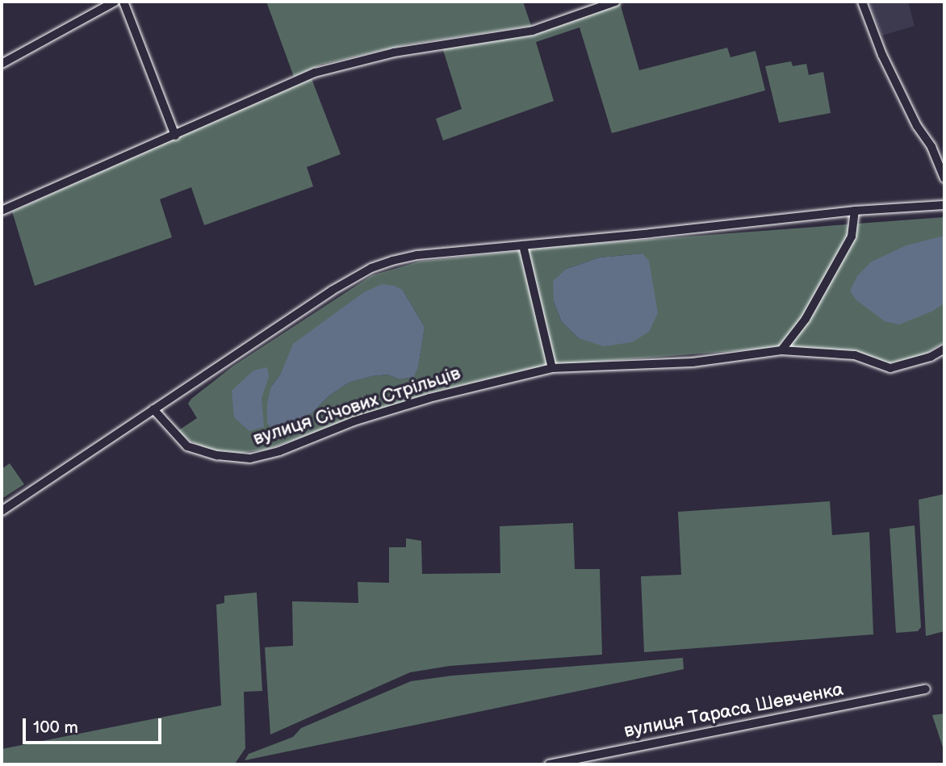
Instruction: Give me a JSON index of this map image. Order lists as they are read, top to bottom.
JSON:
{
  "streets": {
    "street": ["вулиця Січових Стрільців", "вулиця Тараса Шевченка"]
  },
  "scale_bar": "100 m"
}
